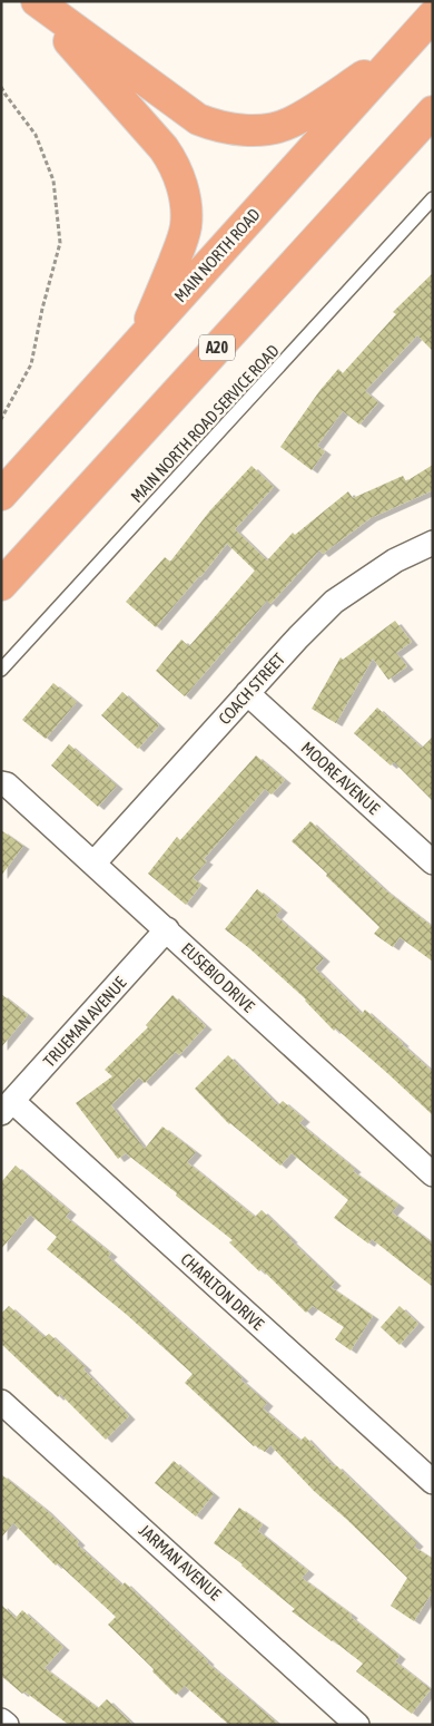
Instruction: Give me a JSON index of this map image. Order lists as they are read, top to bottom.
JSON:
{
  "streets": {
    "highway": ["MAIN NORTH ROAD", "A20"],
    "street": [
      "COACH STREET",
      "MOORE AVENUE",
      "EUSEBIO DRIVE",
      "TRUEMAN AVENUE",
      "CHARLTON DRIVE",
      "JARMAN AVENUE"
    ],
    "lane": ["MAIN NORTH ROAD SERVICE ROAD"]
  },
  "crossings": [
    ["COACH STREET", "MOORE AVENUE"],
    ["COACH STREET", "EUSEBIO DRIVE"],
    ["EUSEBIO DRIVE", "TRUEMAN AVENUE"],
    ["TRUEMAN AVENUE", "CHARLTON DRIVE"]
  ]
}
